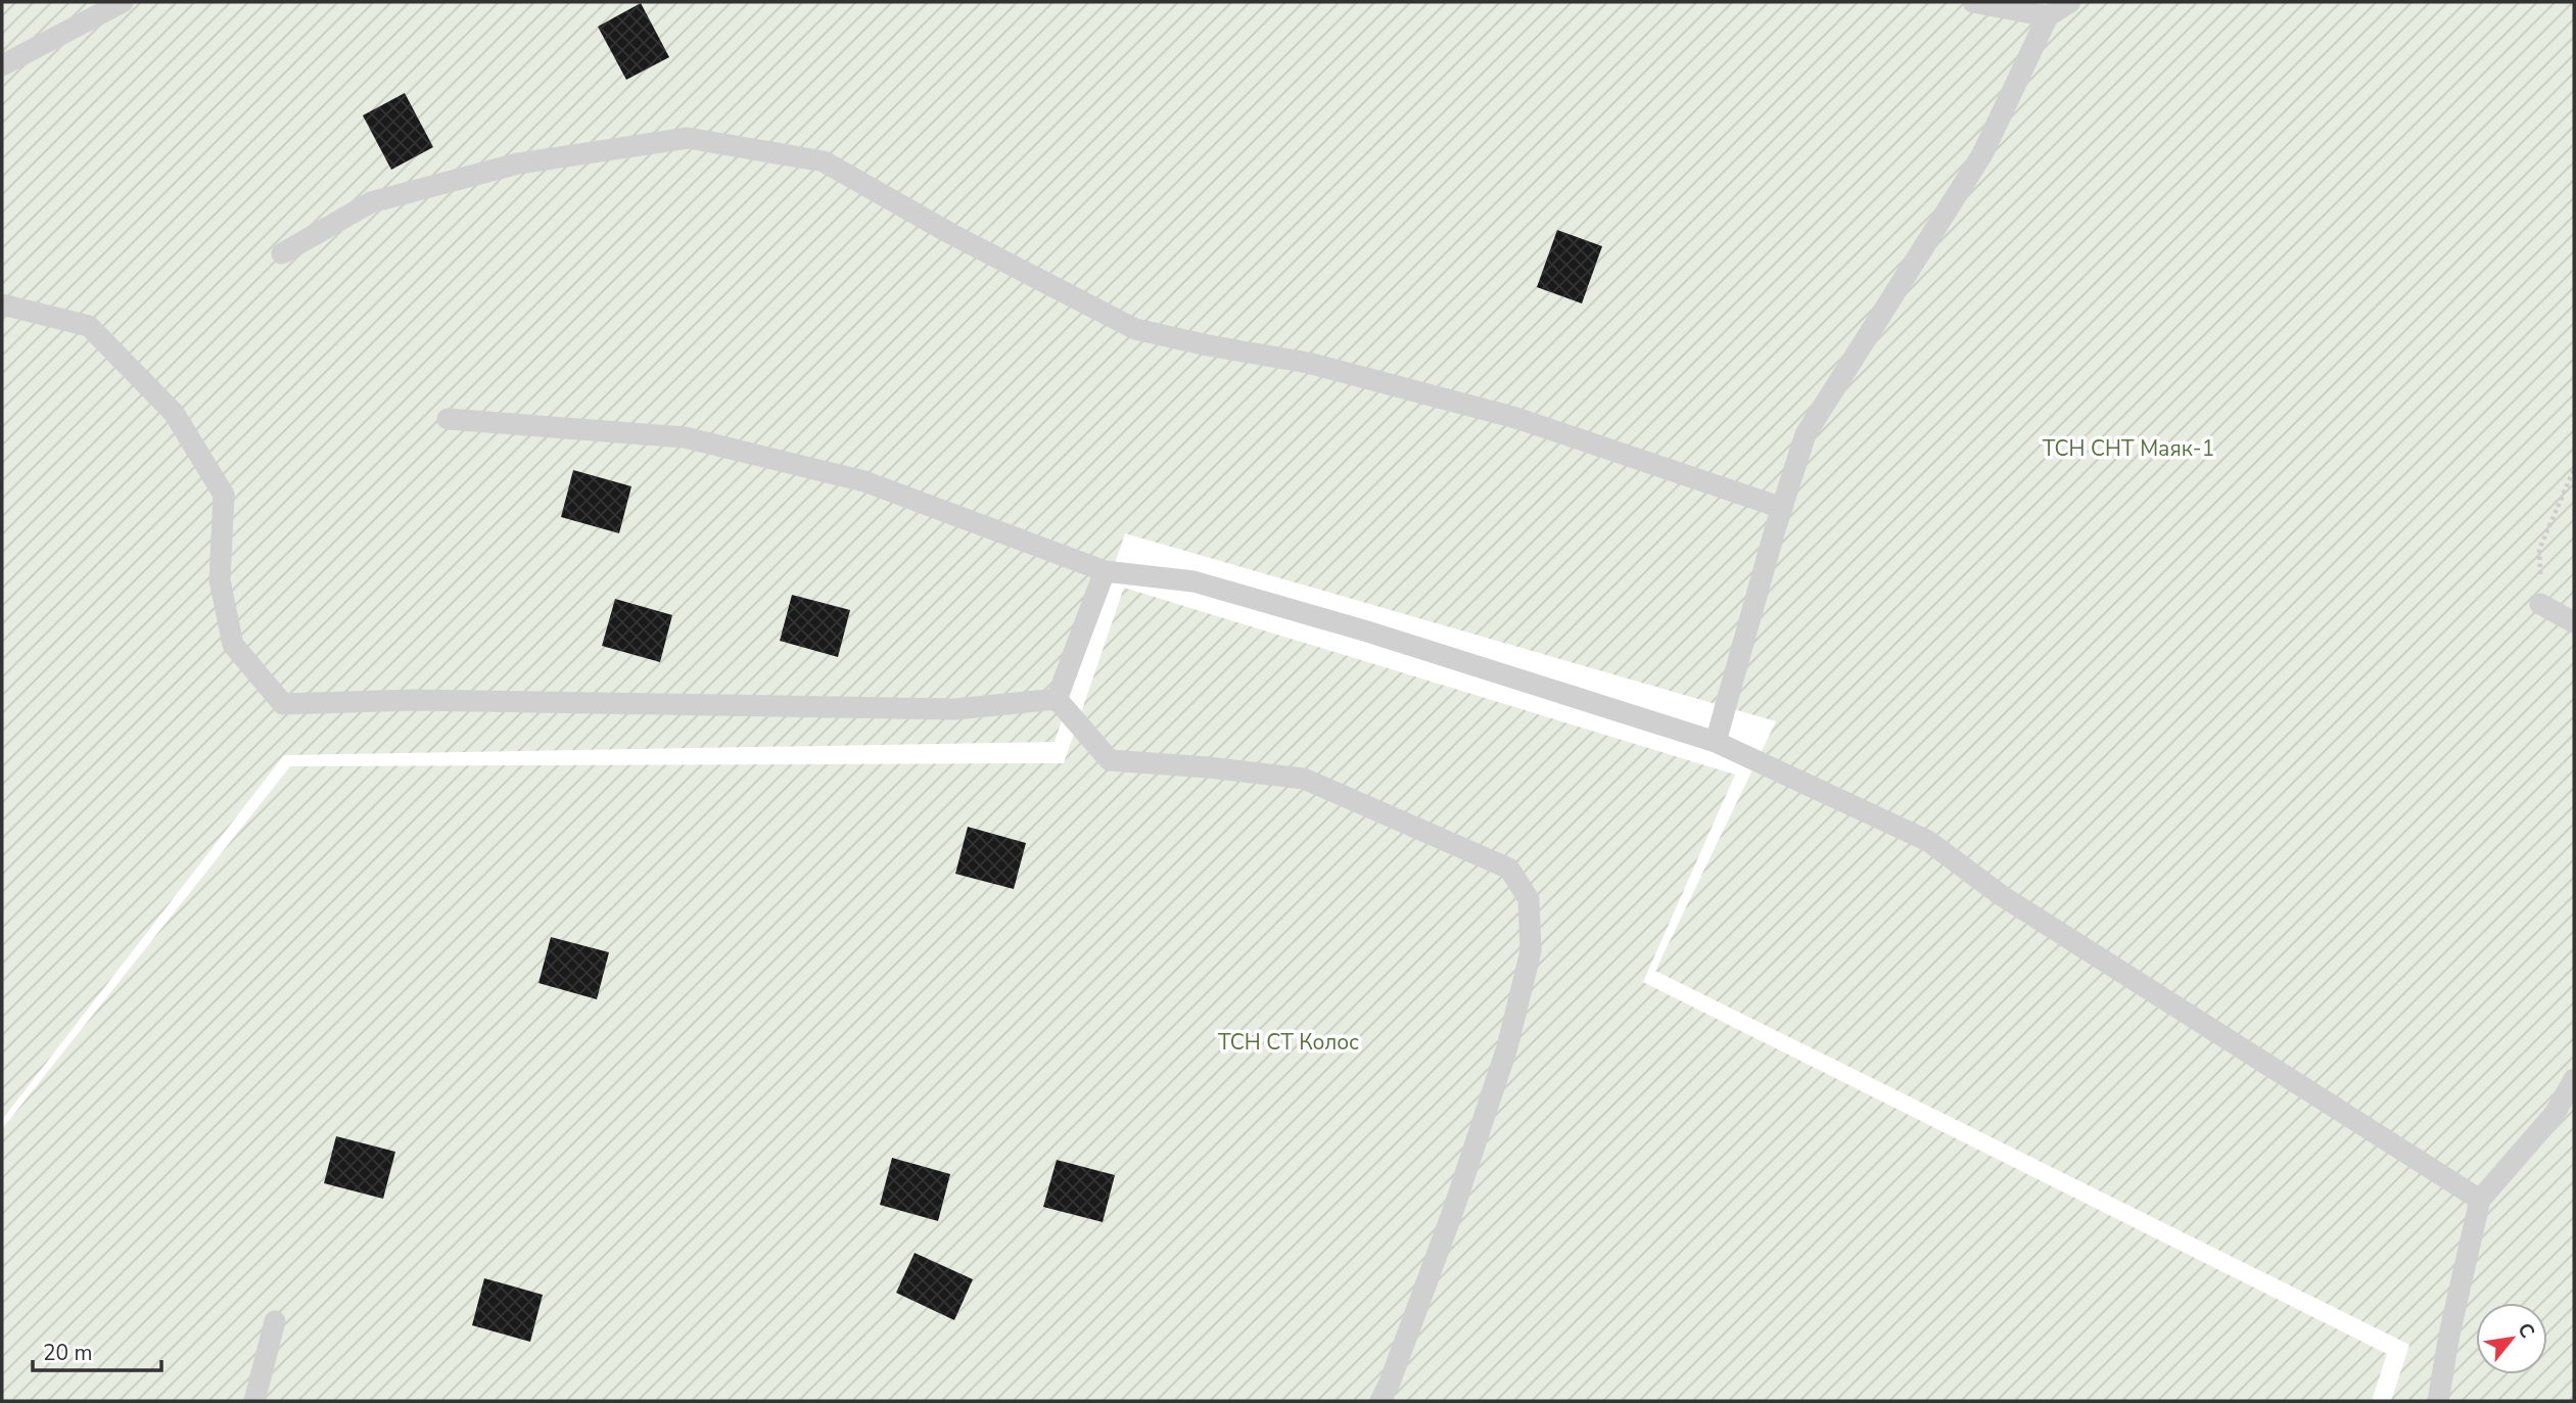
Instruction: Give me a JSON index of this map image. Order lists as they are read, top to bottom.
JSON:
{
  "parks": ["ТСН СНТ Маяк-1", "ТСН СТ Колос"],
  "scale_bar": "20 m",
  "north": "top right"
}
